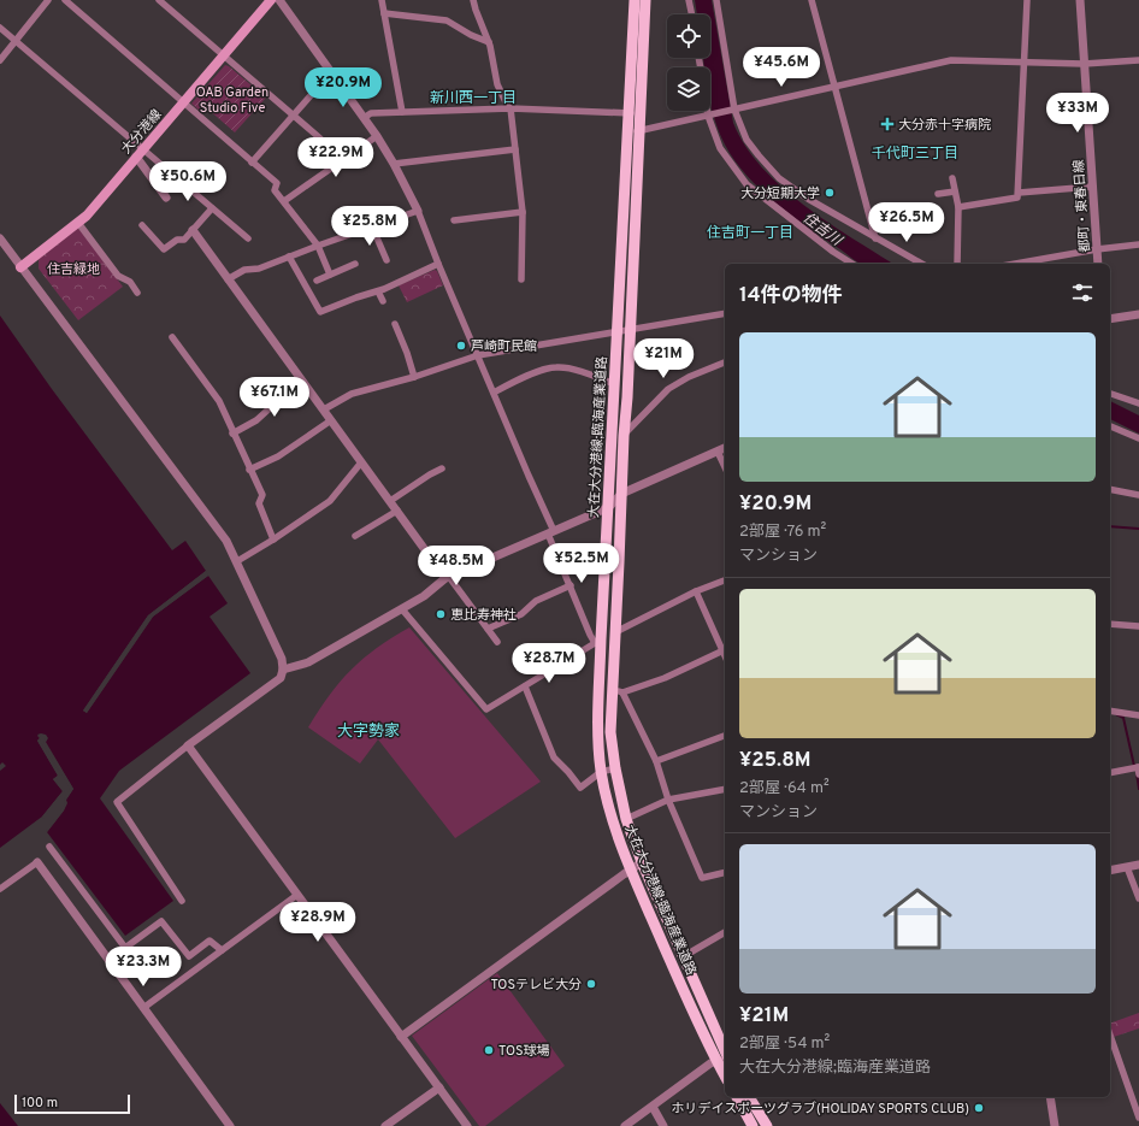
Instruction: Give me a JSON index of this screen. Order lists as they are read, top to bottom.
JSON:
{
  "streets": {
    "main road": ["大分港線", "大在大分港線;臨海産業道路"],
    "street": ["都町・東春日線"]
  },
  "districts": [
    "新川西一丁目",
    "千代町三丁目",
    "住吉町一丁目",
    "大字勢家"
  ],
  "water": ["住吉川"],
  "parks": ["OAB Garden Studio Five", "住吉緑地"],
  "places": {
    "health": ["大分赤十字病院"],
    "other": [
      "大分短期大学",
      "芦崎町民館",
      "恵比寿神社",
      "TOSテレビ大分",
      "TOS球場",
      "ホリデイスポーツグラブ(HOLIDAY SPORTS CLUB)"
    ]
  },
  "scale_bar": "100 m",
  "page": {
    "price": [
      "¥45.6M",
      "¥20.9M",
      "¥33M",
      "¥22.9M",
      "¥50.6M",
      "¥26.5M",
      "¥25.8M",
      "¥21M",
      "¥67.1M",
      "¥52.5M",
      "¥48.5M",
      "¥28.7M",
      "¥28.9M",
      "¥23.3M"
    ],
    "heading": "14件の物件",
    "list": [
      {
        "name": "¥20.9M",
        "note": "2部屋 · 76 m² · マンション"
      },
      {
        "name": "¥25.8M",
        "note": "2部屋 · 64 m² · マンション"
      },
      {
        "name": "¥21M",
        "note": "2部屋 · 54 m² · 大在大分港線;臨海産業道路"
      }
    ],
    "scale": "100 m"
  }
}
